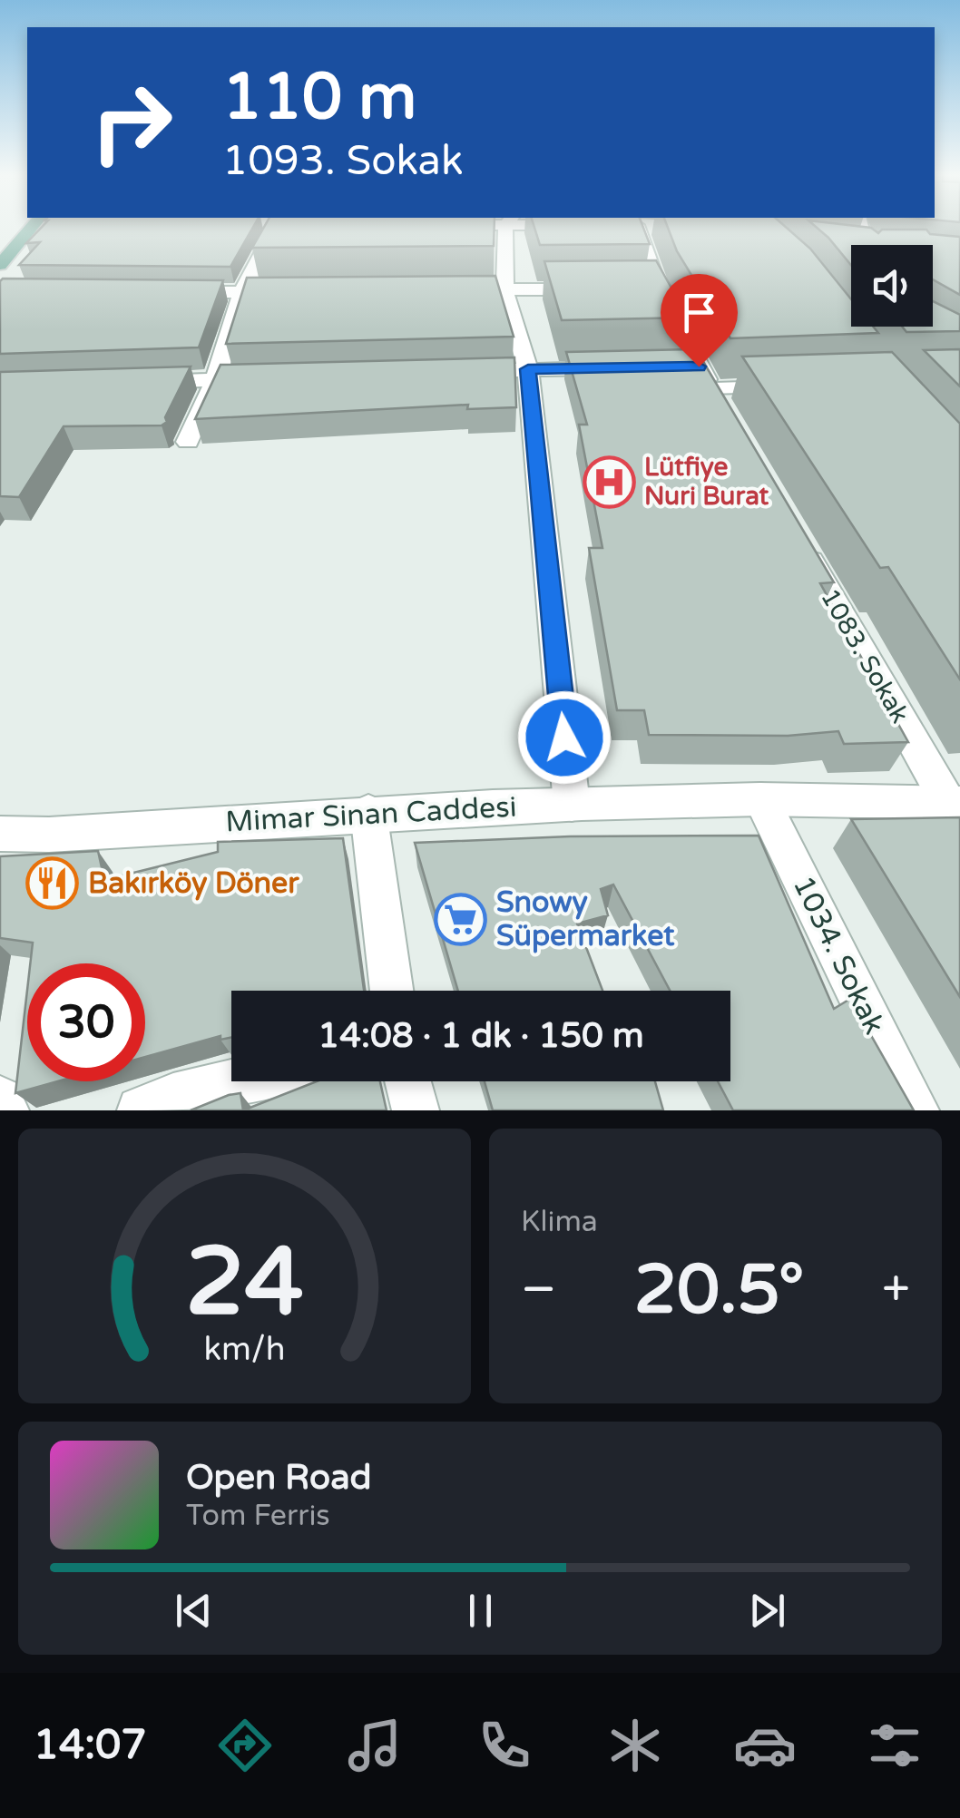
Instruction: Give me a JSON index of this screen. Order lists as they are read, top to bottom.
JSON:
{
  "streets": {
    "street": ["1083. Sokak", "Mimar Sinan Caddesi", "1034. Sokak"]
  },
  "crossings": [
    ["1083. Sokak", "Mimar Sinan Caddesi"],
    ["Mimar Sinan Caddesi", "1034. Sokak"]
  ],
  "places": {
    "hospital": ["Lütfiye Nuri Burat"],
    "restaurant": ["Bakırköy Döner"],
    "supermarket": ["Snowy Süpermarket"]
  },
  "page": {
    "turn": ["110 m", "1093. Sokak"],
    "limit": "30",
    "trip": "14:08 · 1 dk · 150 m",
    "tile": "Klima",
    "heat": ["−", "20.5°", "+"],
    "song": ["Open Road", "Tom Ferris"],
    "tabs": "14:07",
    "gauge": ["24", "km/h"]
  }
}
